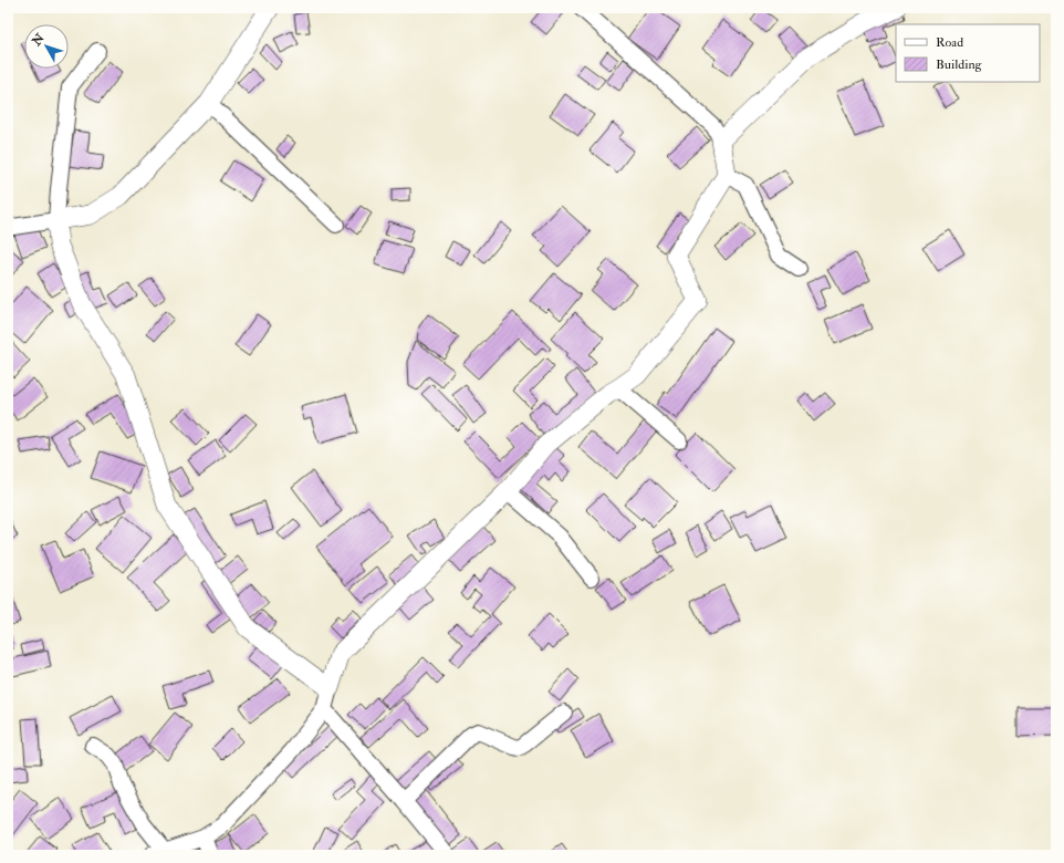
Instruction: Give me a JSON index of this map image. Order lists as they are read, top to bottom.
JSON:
{
  "legend": ["Road", "Building"],
  "north": "top left"
}
